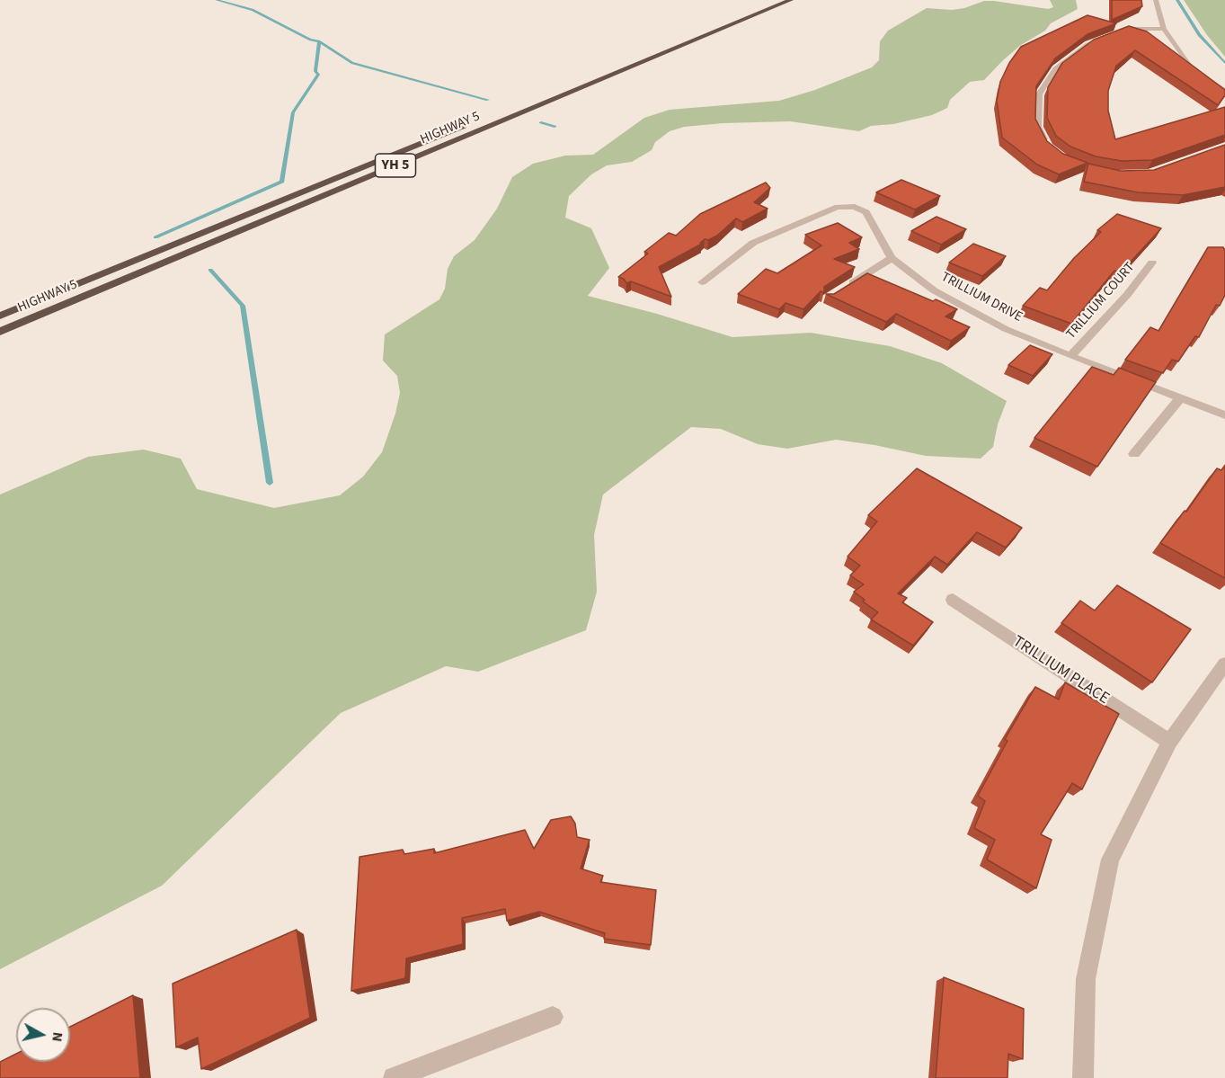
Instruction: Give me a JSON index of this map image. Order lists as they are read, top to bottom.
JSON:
{
  "streets": {
    "highway": ["HIGHWAY 5", "YH 5"],
    "street": ["TRILLIUM DRIVE", "TRILLIUM COURT", "TRILLIUM PLACE"]
  },
  "crossings": [
    ["TRILLIUM DRIVE", "TRILLIUM COURT"]
  ],
  "north": "right"
}
